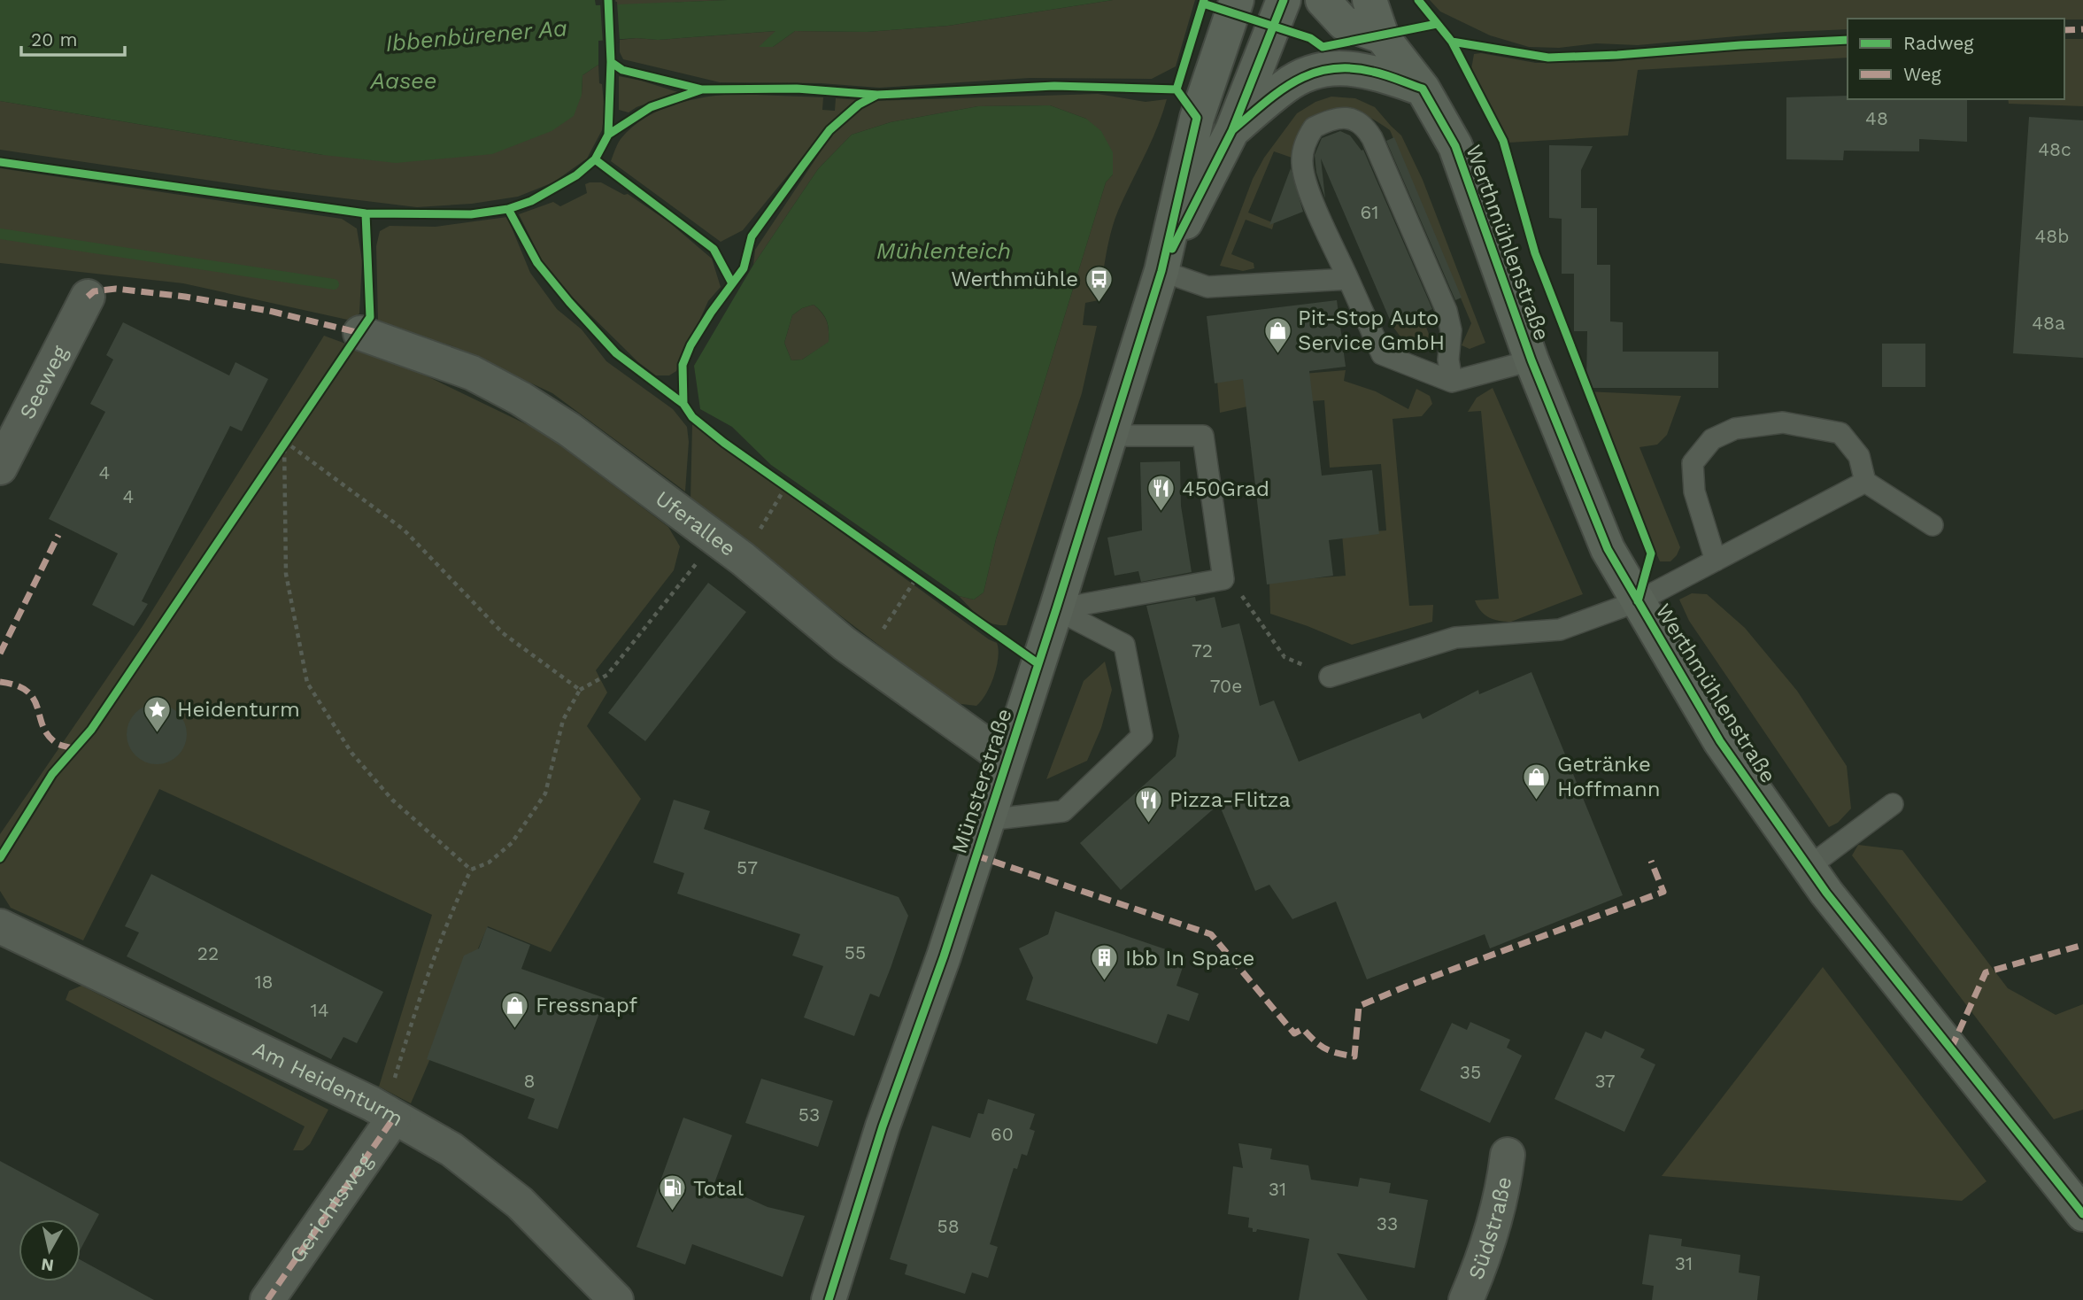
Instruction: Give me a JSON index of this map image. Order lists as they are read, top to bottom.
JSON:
{
  "streets": {
    "main road": ["Werthmühlenstraße", "Münsterstraße"],
    "street": [
      "Seeweg",
      "Uferallee",
      "Am Heidenturm",
      "Gerichtsweg",
      "Südstraße"
    ]
  },
  "crossings": [
    ["Uferallee", "Münsterstraße"],
    ["Am Heidenturm", "Gerichtsweg"]
  ],
  "water": ["Ibbenbürener Aa", "Aasee", "Mühlenteich"],
  "places": {
    "bus stop": ["Werthmühle"],
    "shop": ["Pit-Stop Auto Service GmbH", "Getränke Hoffmann", "Fressnapf"],
    "restaurant": ["450Grad", "Pizza-Flitza"],
    "place": ["Heidenturm"],
    "building": ["Ibb In Space"],
    "fuel station": ["Total"]
  },
  "house_numbers": [
    "48",
    "48c",
    "61",
    "48b",
    "48a",
    "4",
    "4",
    "72",
    "70e",
    "57",
    "55",
    "22",
    "18",
    "14",
    "35",
    "8",
    "37",
    "53",
    "60",
    "31",
    "33",
    "58",
    "31"
  ],
  "legend": ["Radweg", "Weg"],
  "scale_bar": "20 m",
  "north": "bottom"
}
